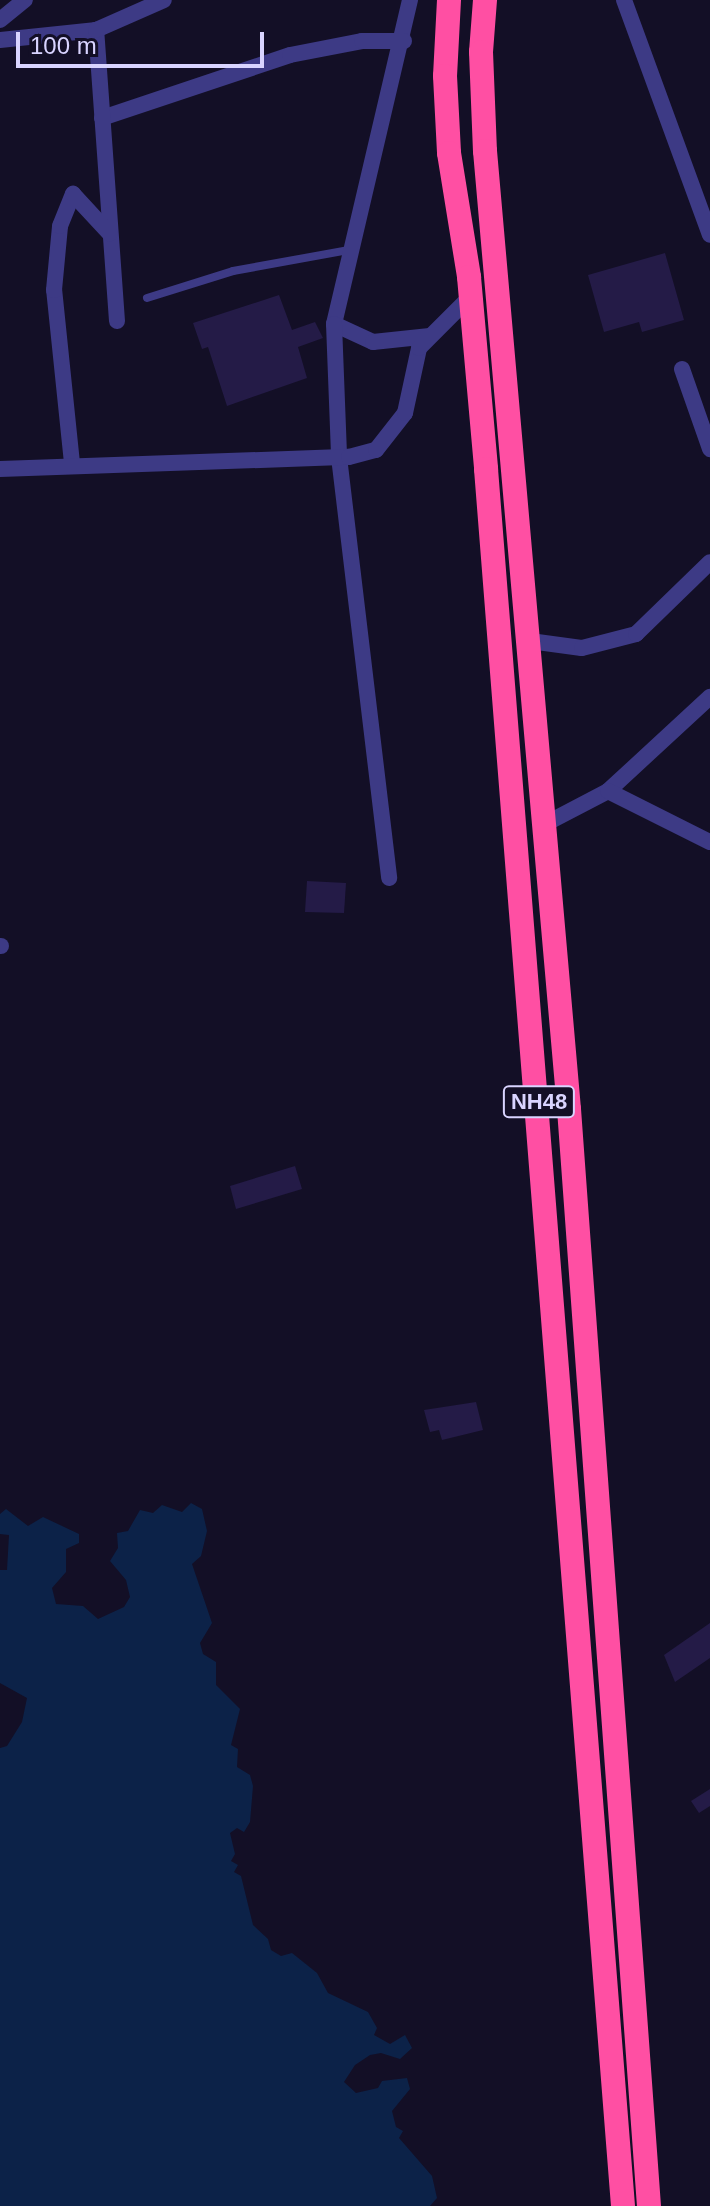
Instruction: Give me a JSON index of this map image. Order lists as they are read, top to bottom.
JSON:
{
  "streets": {
    "highway": ["NH48"]
  },
  "scale_bar": "100 m"
}
